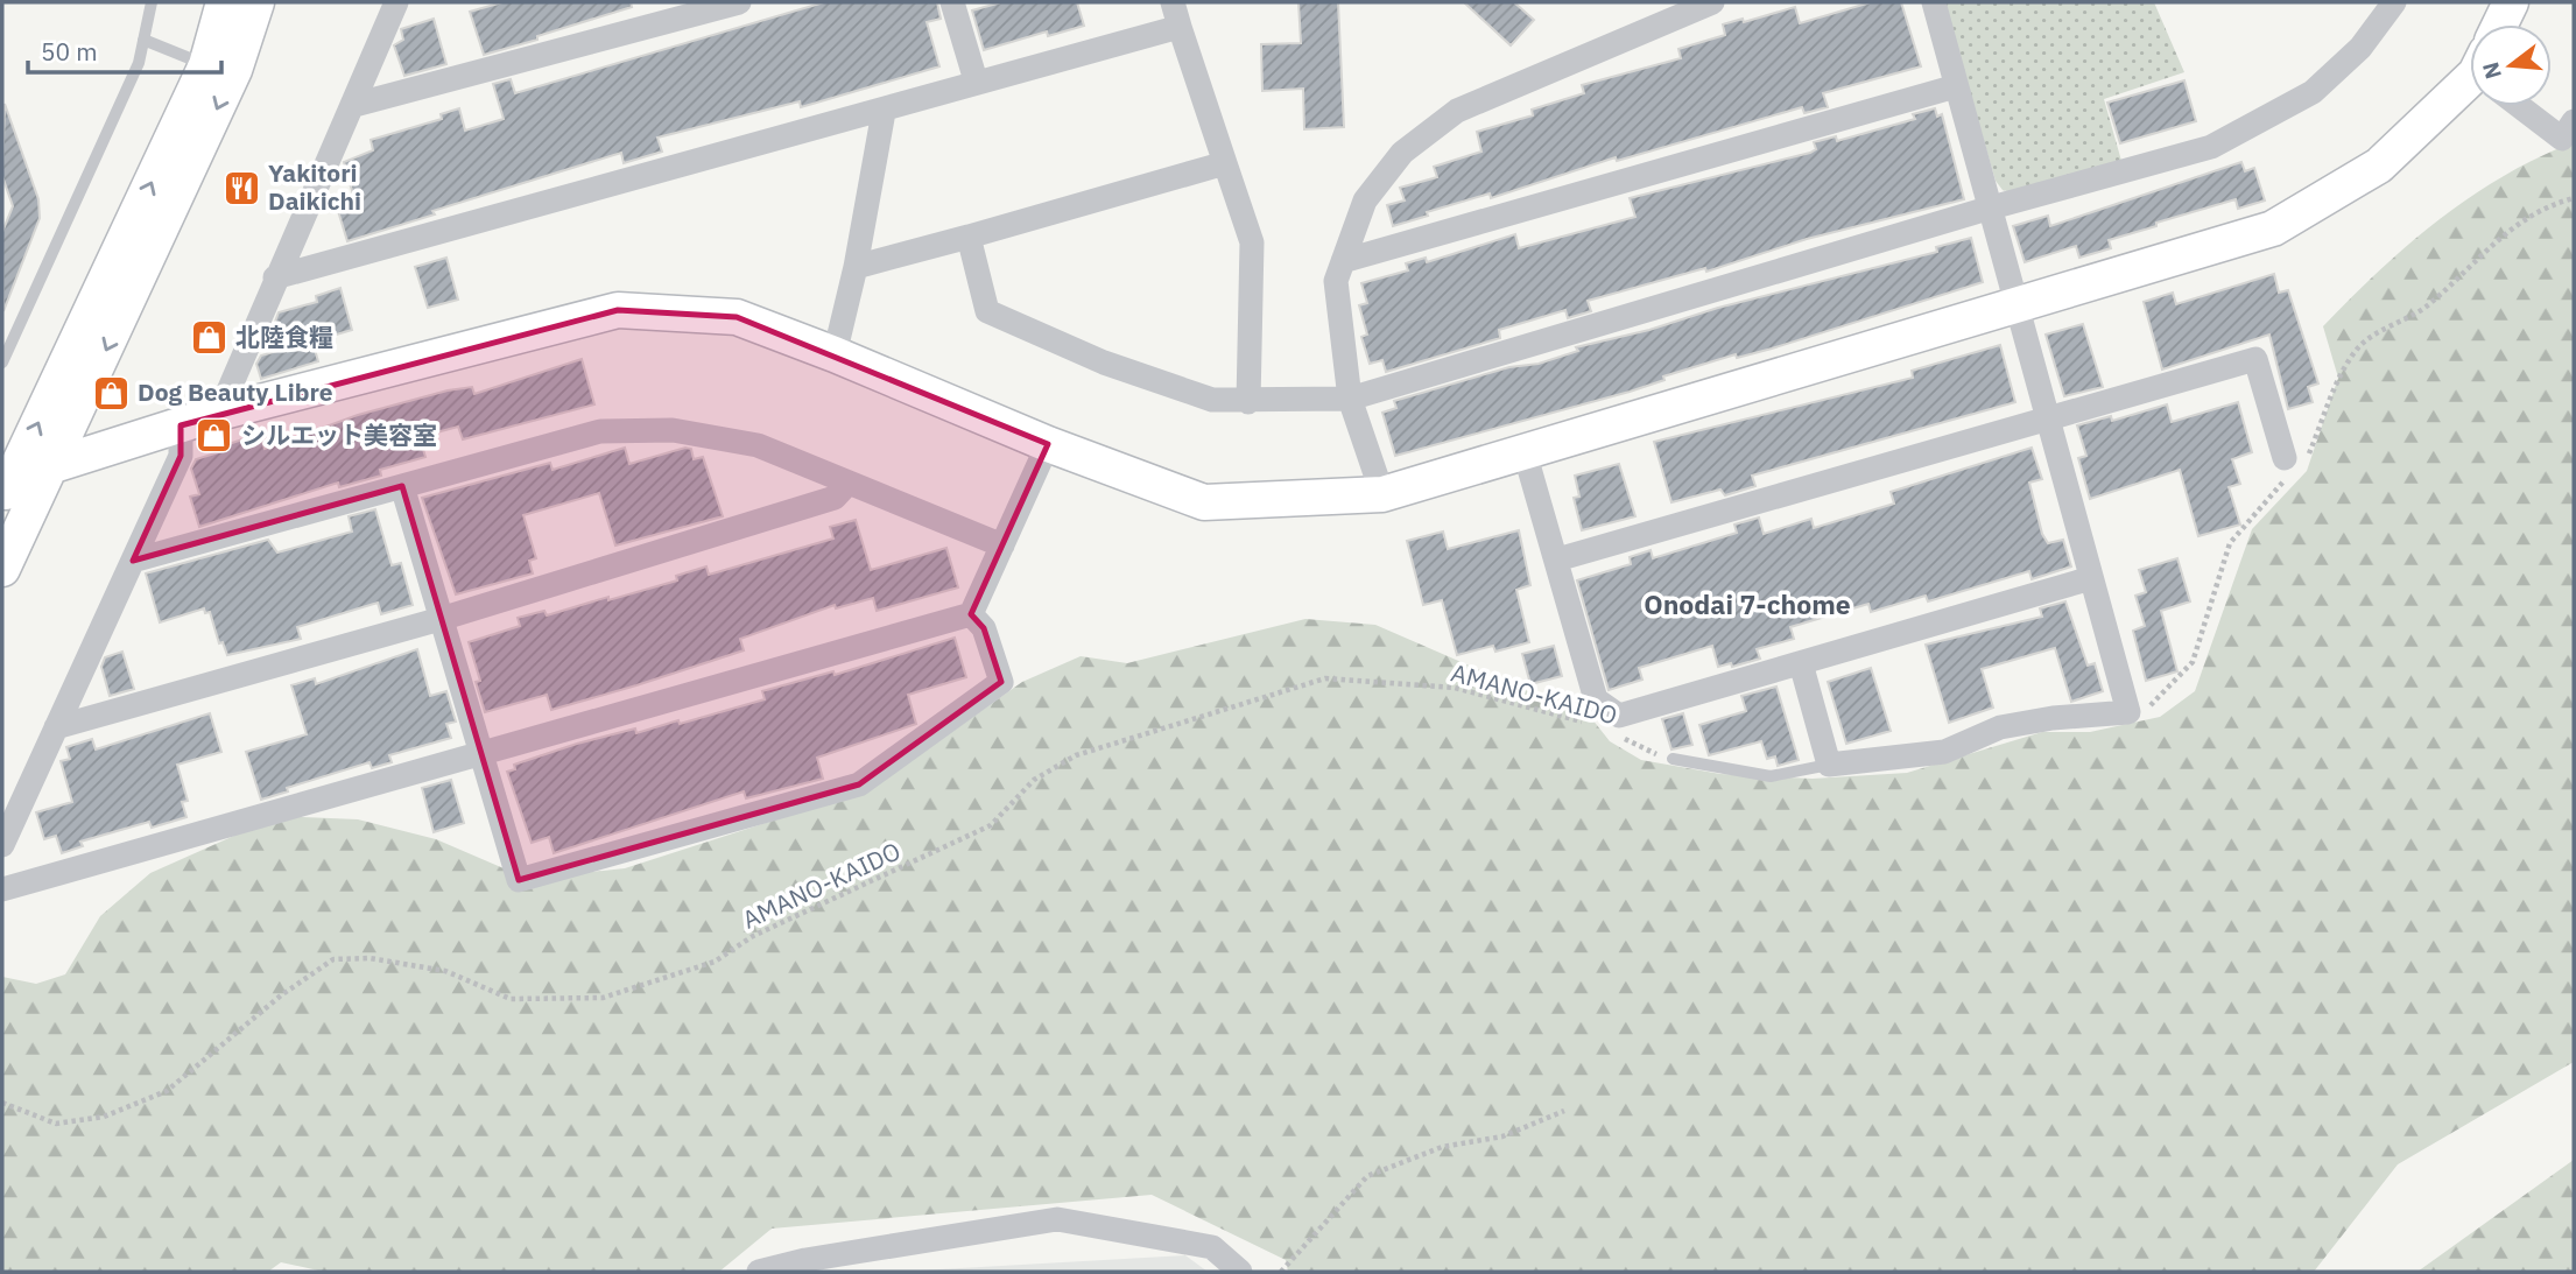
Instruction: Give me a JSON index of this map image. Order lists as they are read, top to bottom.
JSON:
{
  "streets": {
    "path": ["AMANO-KAIDO"]
  },
  "districts": ["Onodai 7-chome"],
  "places": {
    "restaurant": ["Yakitori Daikichi"],
    "shop": ["北陸食糧", "Dog Beauty Libre", "シルエット美容室"]
  },
  "scale_bar": "50 m",
  "north": "left"
}
